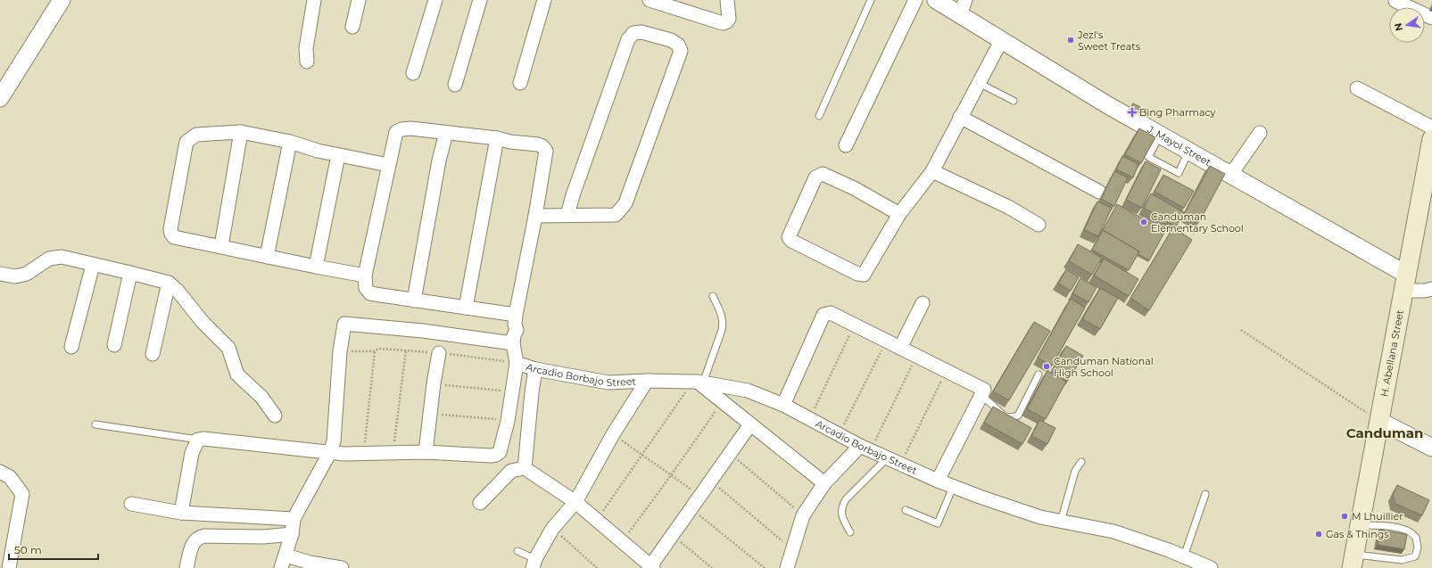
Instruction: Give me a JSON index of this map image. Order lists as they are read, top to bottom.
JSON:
{
  "streets": {
    "main road": ["H. Abellana Street"],
    "street": ["J. Mayol Street", "Arcadio Borbajo Street"]
  },
  "crossings": [
    ["J. Mayol Street", "H. Abellana Street"]
  ],
  "districts": ["Canduman"],
  "places": {
    "other": [
      "Jezl's Sweet Treats",
      "Canduman Elementary School",
      "Canduman National High School",
      "M Lhuillier",
      "Gas & Things"
    ],
    "health": ["Bing Pharmacy"]
  },
  "scale_bar": "50 m",
  "north": "left"
}
